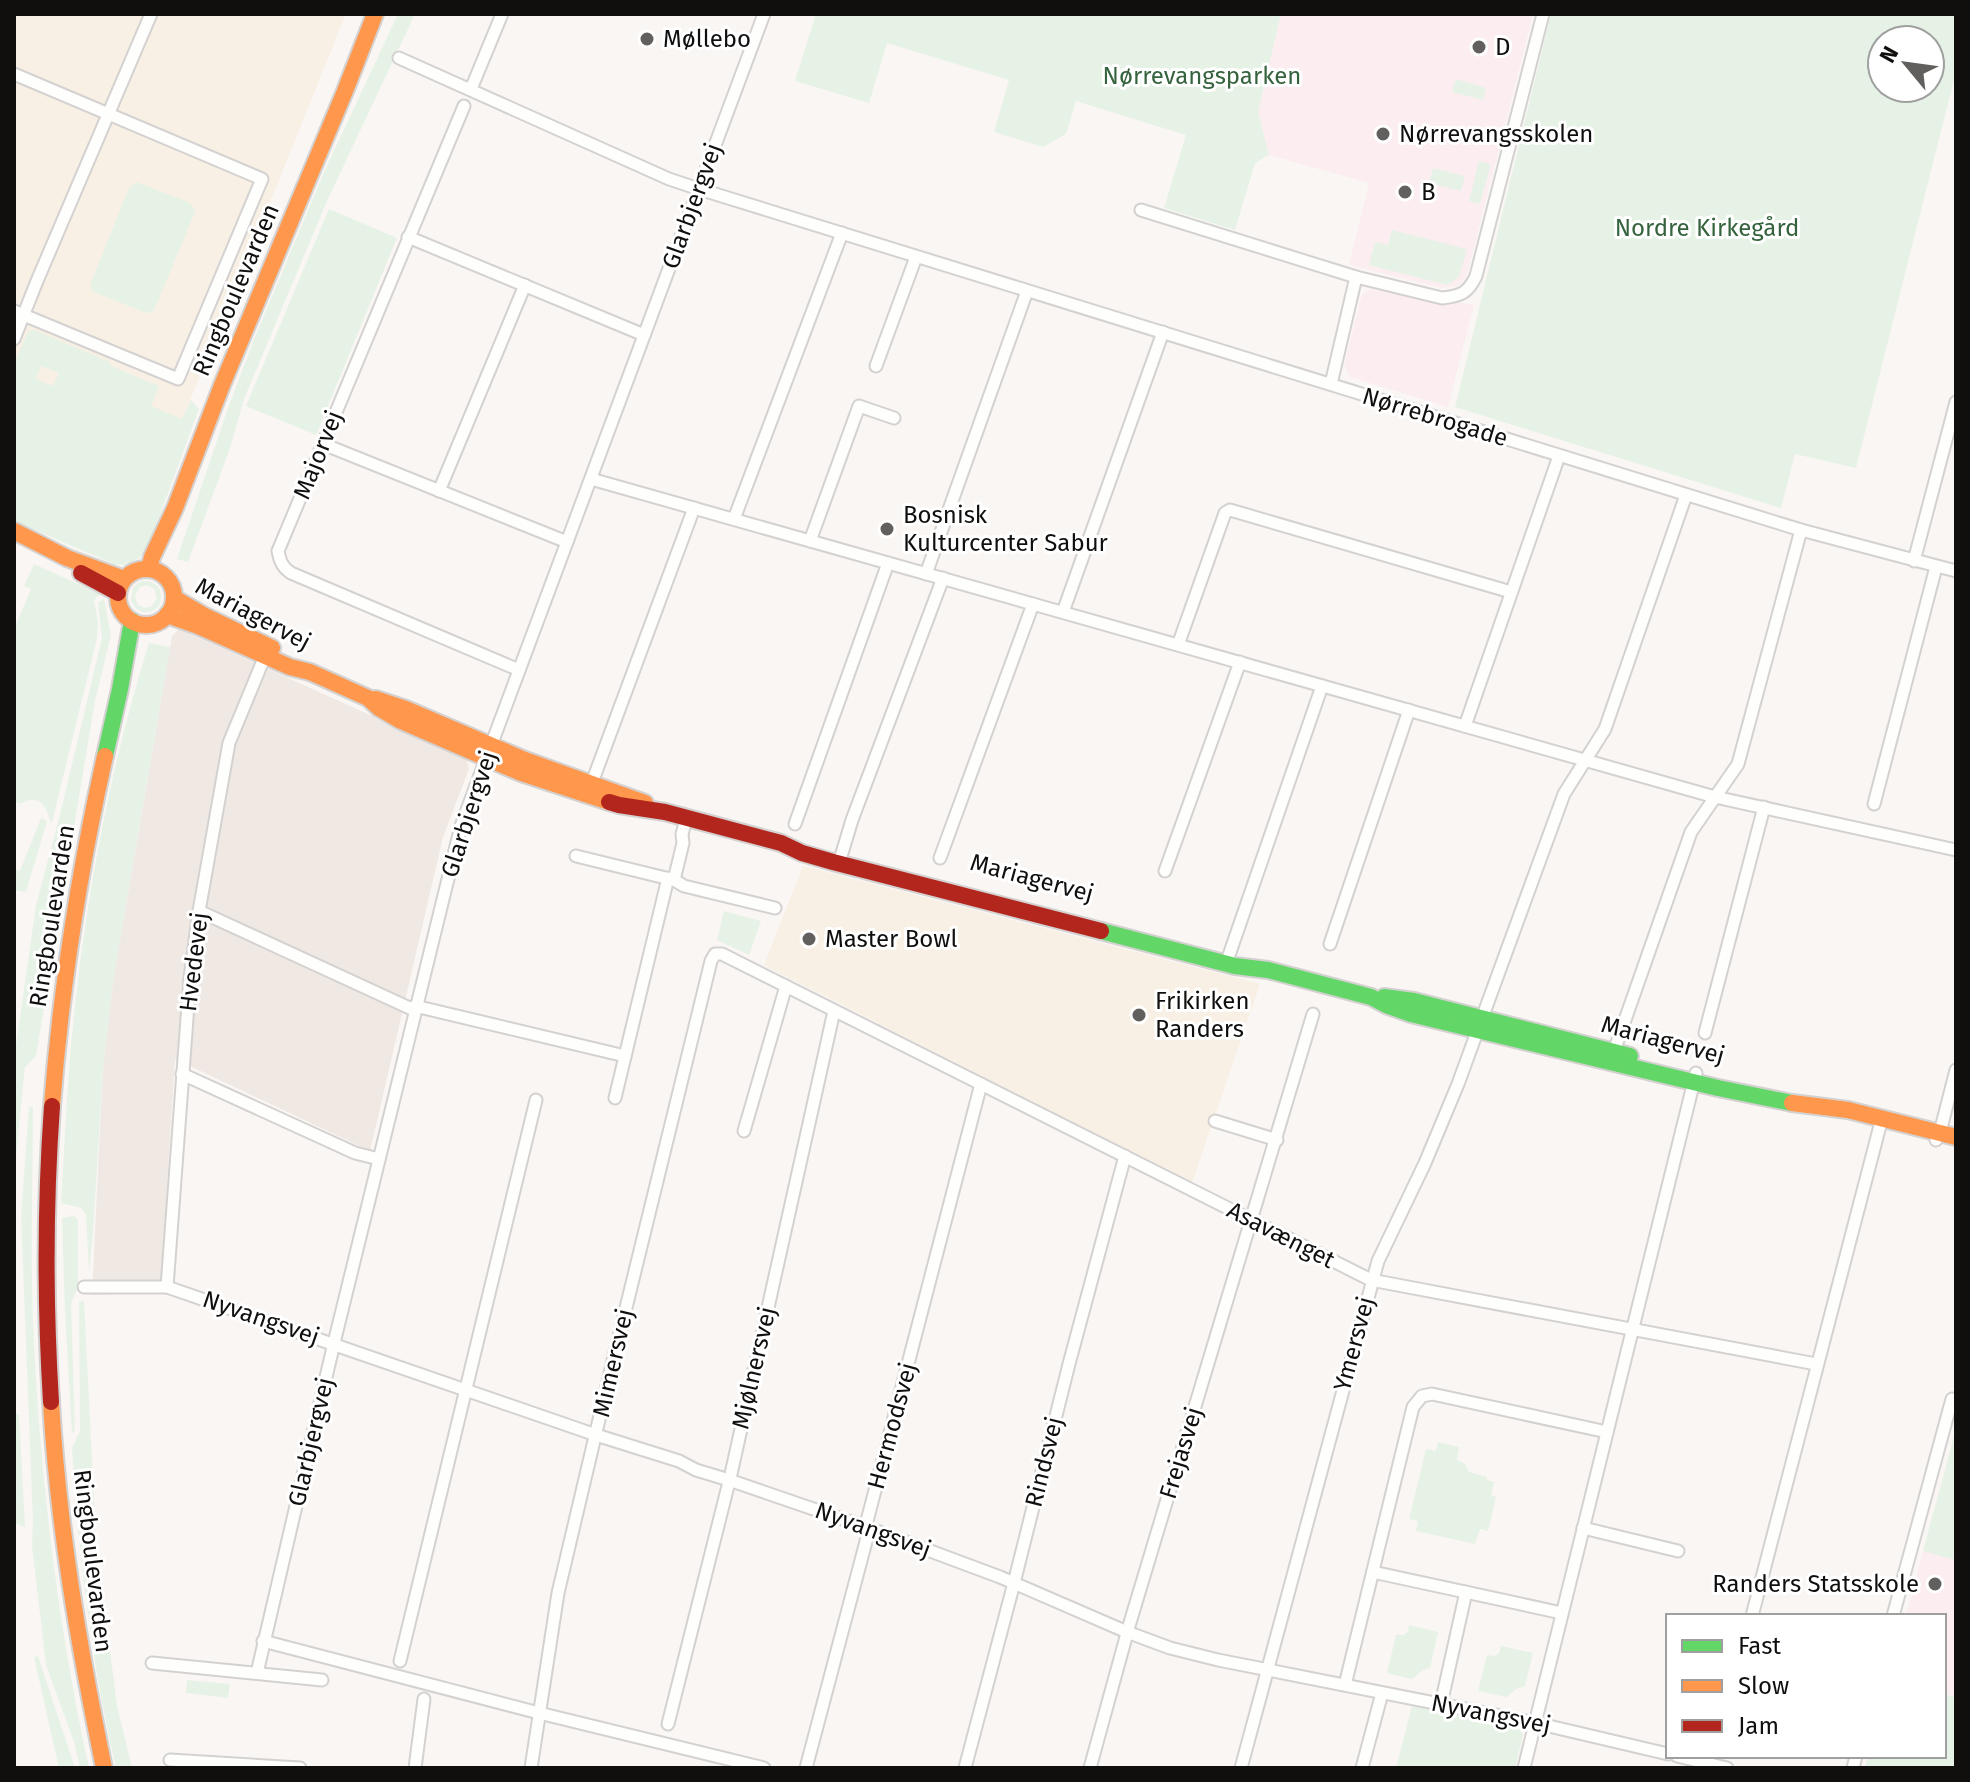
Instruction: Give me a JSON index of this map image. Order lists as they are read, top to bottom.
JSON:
{
  "streets": {
    "street": [
      "Glarbjergvej",
      "Ringboulevarden",
      "Nørrebrogade",
      "Majorvej",
      "Mariagervej",
      "Hvedevej",
      "Asavænget",
      "Nyvangsvej",
      "Ymersvej",
      "Mimersvej",
      "Mjølnersvej",
      "Hermodsvej",
      "Frejasvej",
      "Rindsvej"
    ]
  },
  "crossings": [
    ["Glarbjergvej", "Nørrebrogade"],
    ["Glarbjergvej", "Majorvej"],
    ["Glarbjergvej", "Mariagervej"],
    ["Glarbjergvej", "Nyvangsvej"],
    ["Ringboulevarden", "Mariagervej"],
    ["Nørrebrogade", "Ymersvej"],
    ["Mariagervej", "Hvedevej"],
    ["Mariagervej", "Ymersvej"],
    ["Hvedevej", "Nyvangsvej"],
    ["Asavænget", "Ymersvej"],
    ["Asavænget", "Mimersvej"],
    ["Asavænget", "Mjølnersvej"],
    ["Asavænget", "Hermodsvej"],
    ["Asavænget", "Frejasvej"],
    ["Asavænget", "Rindsvej"],
    ["Nyvangsvej", "Ymersvej"],
    ["Nyvangsvej", "Mimersvej"],
    ["Nyvangsvej", "Mjølnersvej"],
    ["Nyvangsvej", "Hermodsvej"],
    ["Nyvangsvej", "Frejasvej"],
    ["Nyvangsvej", "Rindsvej"]
  ],
  "parks": ["Nørrevangsparken", "Nordre Kirkegård"],
  "places": [
    "Møllebo",
    "D",
    "Nørrevangsskolen",
    "B",
    "Bosnisk Kulturcenter Sabur",
    "Master Bowl",
    "Frikirken Randers",
    "Randers Statsskole"
  ],
  "legend": ["Fast", "Slow", "Jam"],
  "north": "top left"
}
